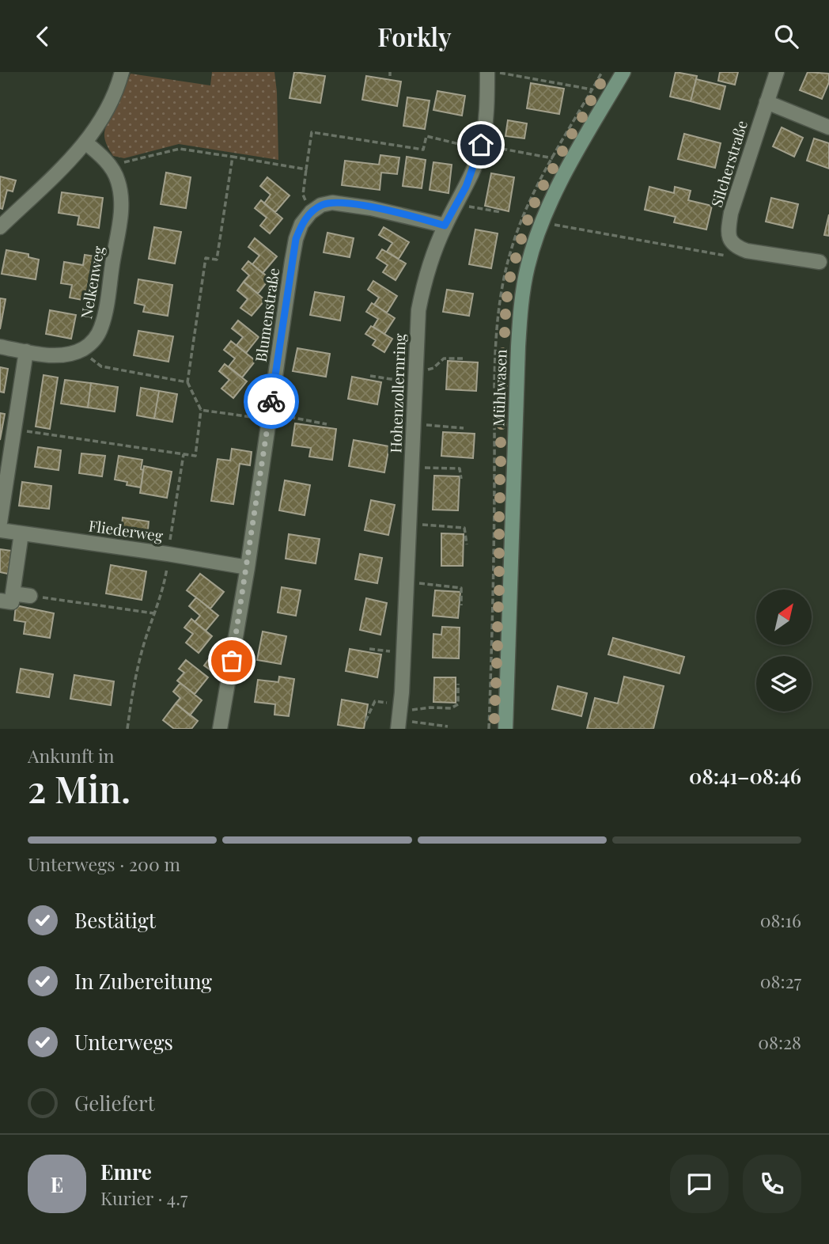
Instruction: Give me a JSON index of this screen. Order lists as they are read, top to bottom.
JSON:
{
  "streets": {
    "street": [
      "Silcherstraße",
      "Nelkenweg",
      "Blumenstraße",
      "Mühlwasen",
      "Hohenzollernring",
      "Fliederweg"
    ]
  },
  "crossings": [
    ["Blumenstraße", "Fliederweg"]
  ],
  "north": "top right",
  "page": {
    "header": "Forkly",
    "heading": ["2 Min.", "Ankunft in", "08:41–08:46"],
    "panel": ["Emre", "Kurier · 4.7"],
    "bar": "Unterwegs · 200 m",
    "list": [
      ["Bestätigt", "08:16"],
      ["In Zubereitung", "08:27"],
      ["Unterwegs", "08:28"],
      "Geliefert"
    ],
    "round": "E"
  }
}
